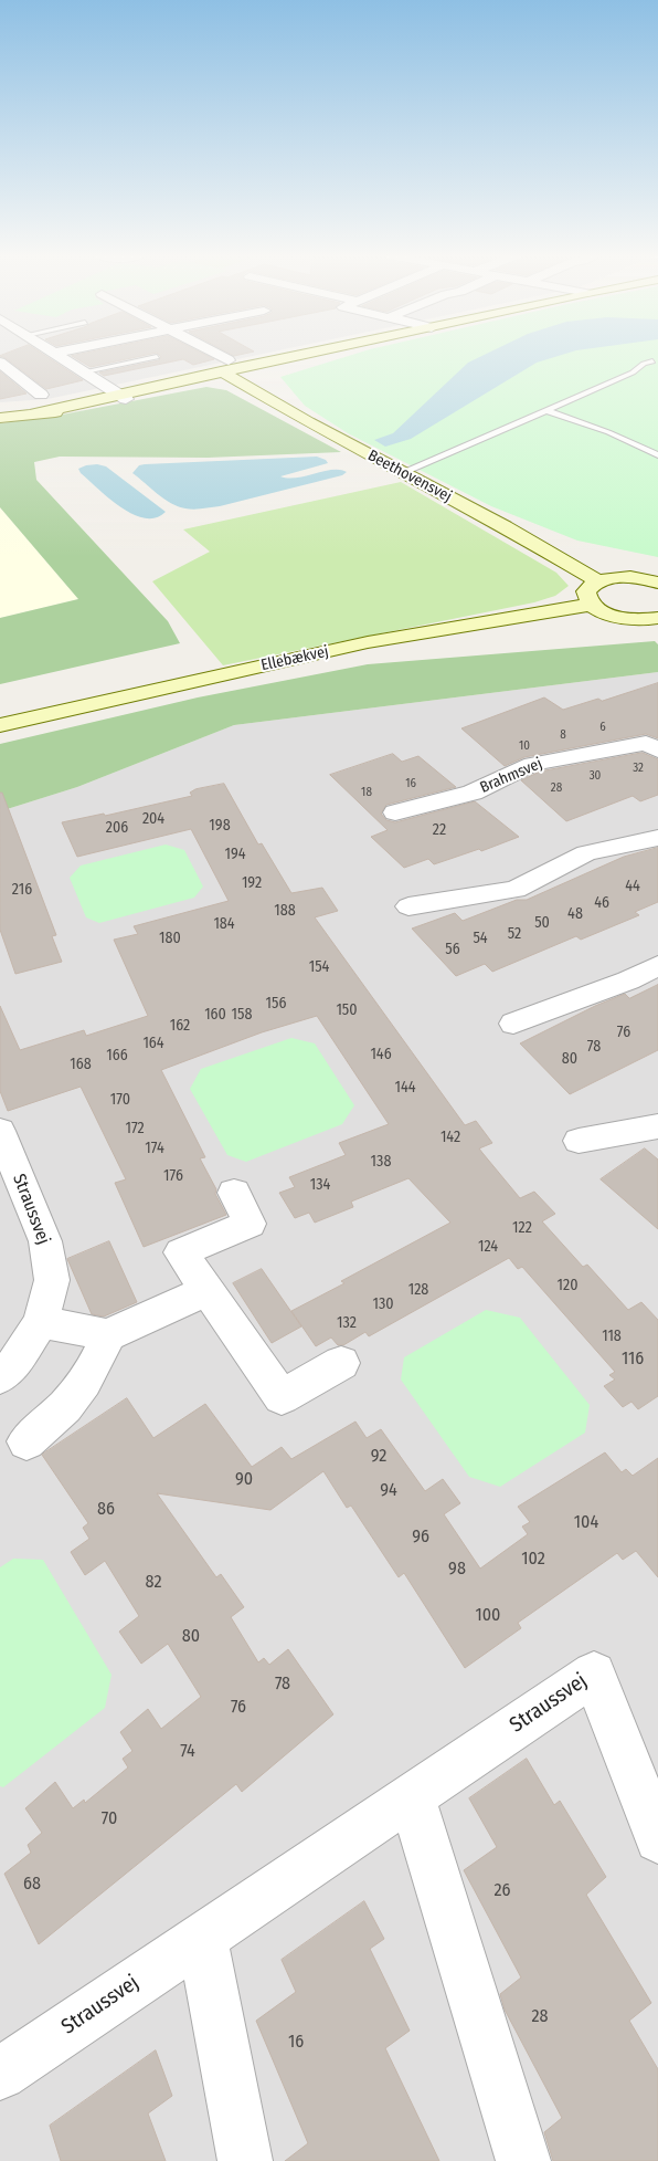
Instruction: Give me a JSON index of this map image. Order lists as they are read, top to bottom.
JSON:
{
  "streets": {
    "street": [
      "Beethovensvej",
      "Ellebækvej",
      "Brahmsvej",
      "Straussvej"
    ]
  },
  "house_numbers": [
    "6",
    "8",
    "10",
    "32",
    "30",
    "16",
    "28",
    "18",
    "204",
    "198",
    "206",
    "22",
    "194",
    "192",
    "44",
    "216",
    "46",
    "188",
    "48",
    "50",
    "184",
    "52",
    "180",
    "54",
    "56",
    "154",
    "156",
    "150",
    "160",
    "158",
    "162",
    "76",
    "164",
    "78",
    "146",
    "166",
    "80",
    "168",
    "144",
    "170",
    "172",
    "142",
    "174",
    "138",
    "176",
    "134",
    "122",
    "124",
    "120",
    "128",
    "130",
    "132",
    "118",
    "116",
    "92",
    "90",
    "94",
    "86",
    "104",
    "96",
    "102",
    "98",
    "82",
    "100",
    "80",
    "78",
    "76",
    "74",
    "70",
    "68",
    "26",
    "28",
    "16"
  ]
}
